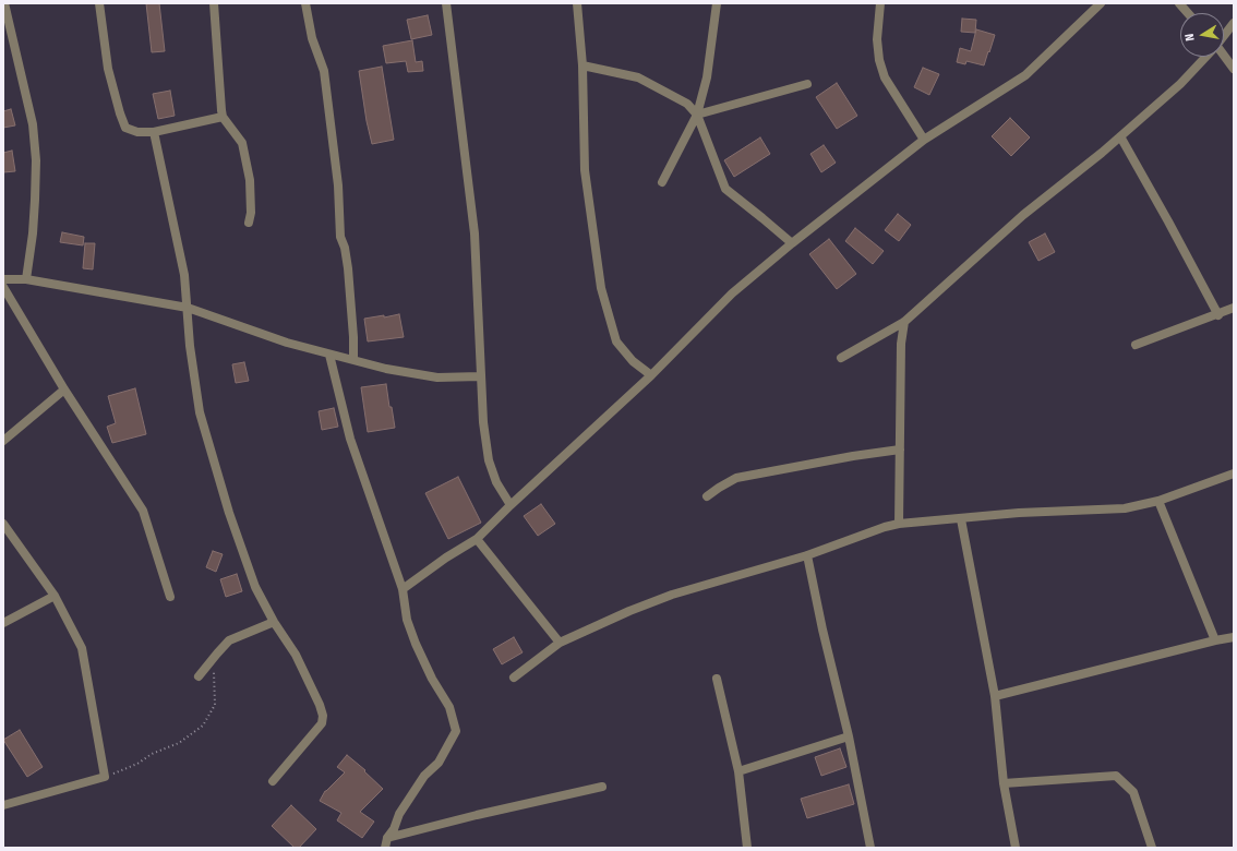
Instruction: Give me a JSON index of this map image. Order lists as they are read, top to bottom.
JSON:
{
  "north": "left"
}
